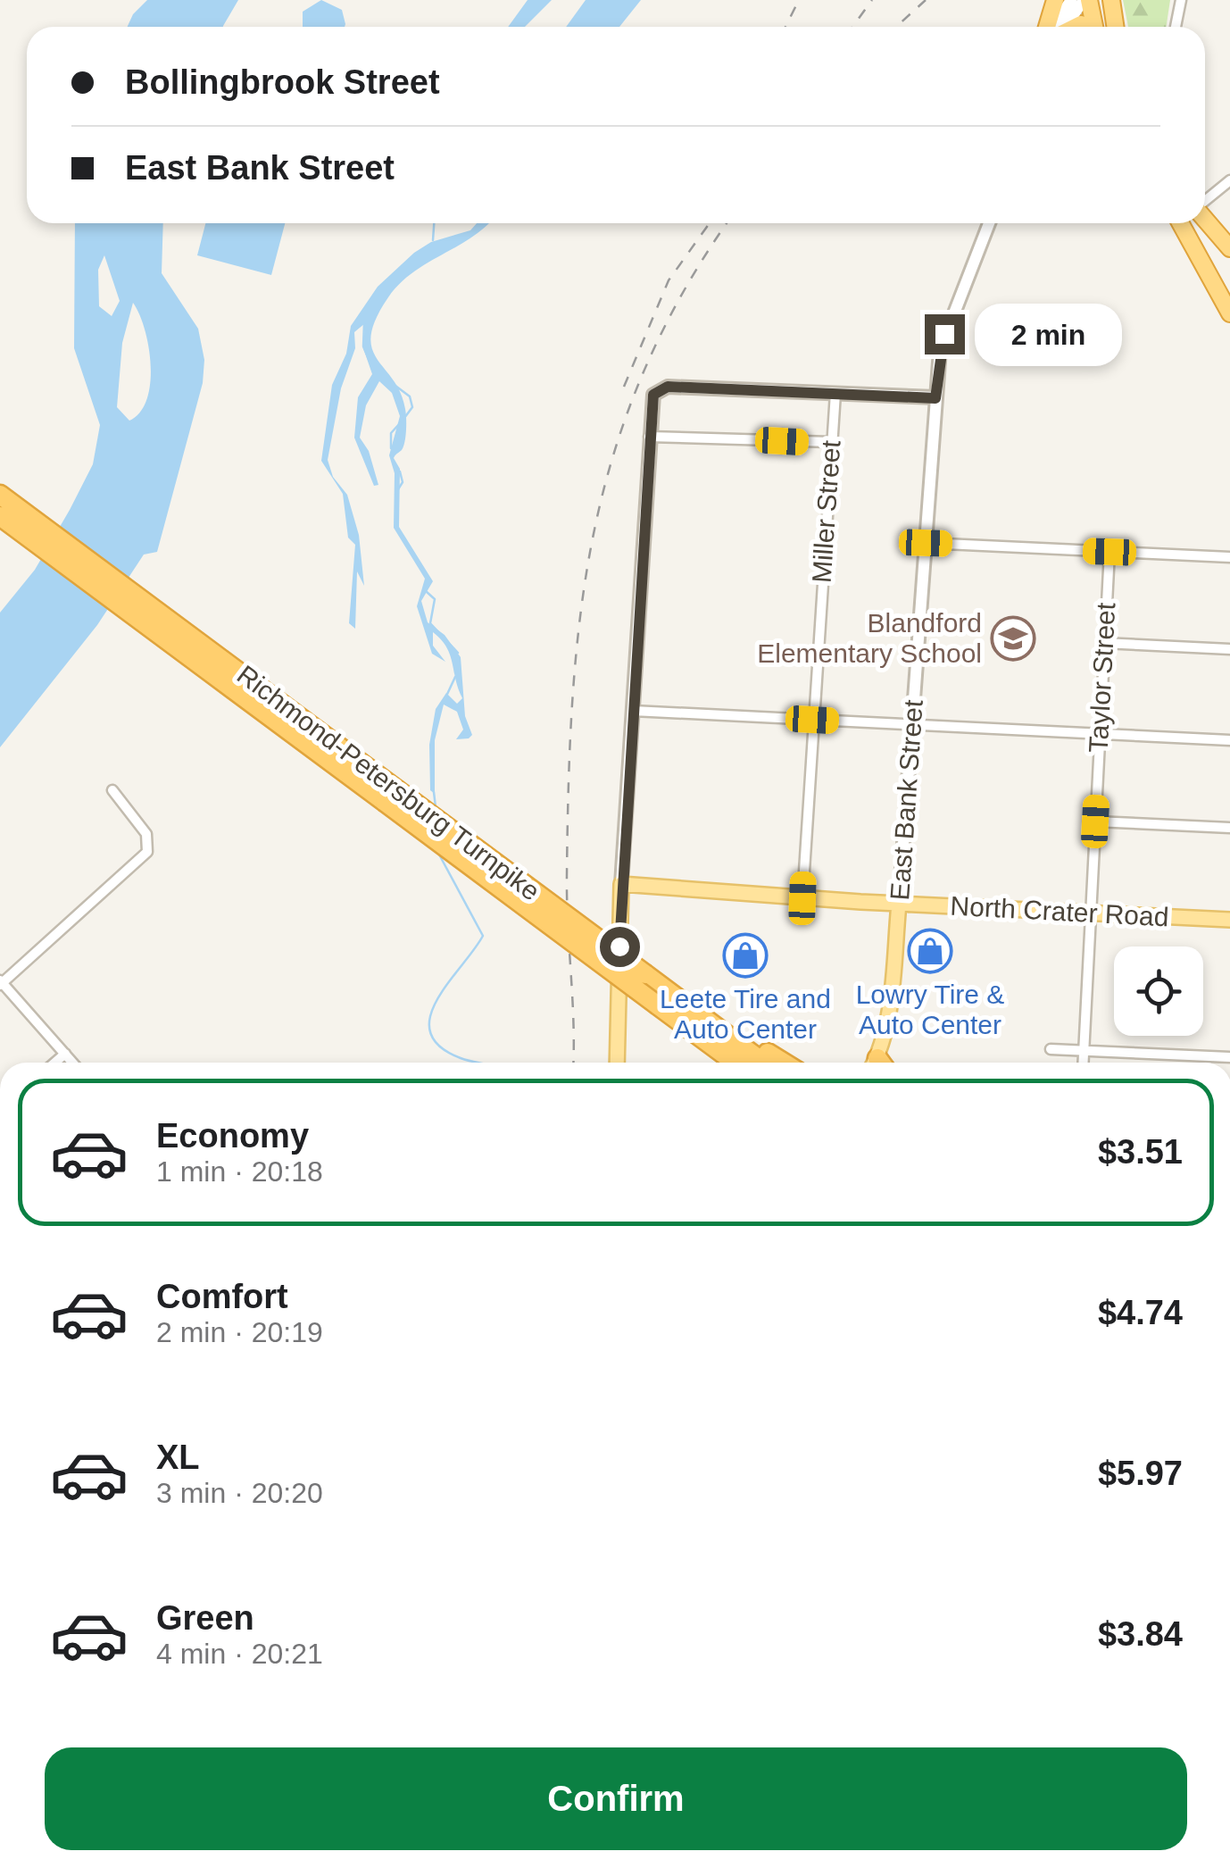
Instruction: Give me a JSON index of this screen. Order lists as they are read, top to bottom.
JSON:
{
  "streets": {
    "highway": ["Richmond-Petersburg Turnpike"],
    "main road": ["East Bank Street", "North Crater Road"],
    "street": ["Miller Street", "Taylor Street"]
  },
  "crossings": [
    ["Miller Street", "North Crater Road"],
    ["Taylor Street", "North Crater Road"],
    ["East Bank Street", "North Crater Road"]
  ],
  "places": {
    "school or university": ["Blandford Elementary School"],
    "shop": ["Lowry Tire & Auto Center", "Leete Tire and Auto Center"]
  },
  "page": {
    "banner": ["Bollingbrook Street", "East Bank Street"],
    "bubble": "2 min",
    "list": [
      {
        "name": "Economy",
        "note": "1 min · 20:18",
        "value": "$3.51"
      },
      {
        "name": "Comfort",
        "note": "2 min · 20:19",
        "value": "$4.74"
      },
      {
        "name": "XL",
        "note": "3 min · 20:20",
        "value": "$5.97"
      },
      {
        "name": "Green",
        "note": "4 min · 20:21",
        "value": "$3.84"
      }
    ],
    "buttons": "Confirm"
  }
}
